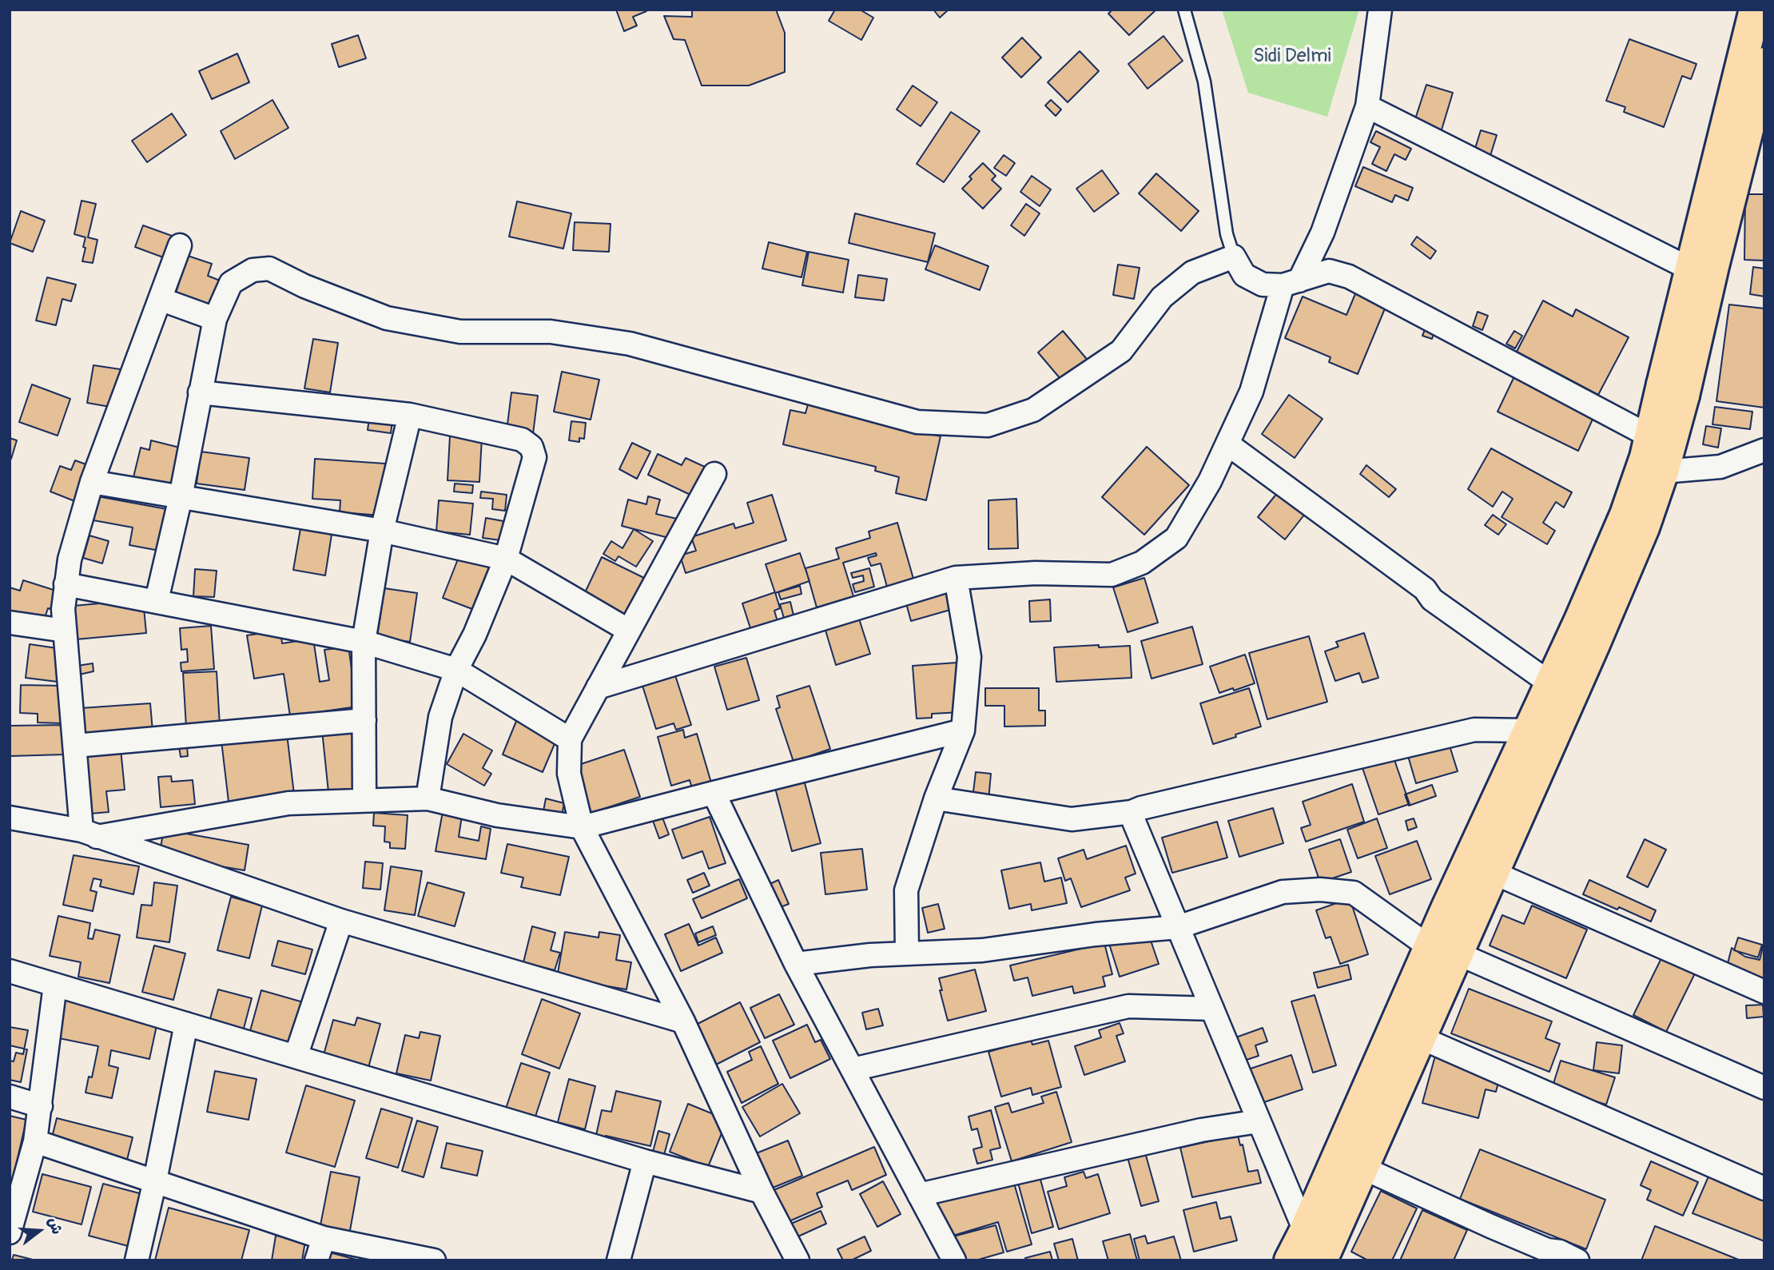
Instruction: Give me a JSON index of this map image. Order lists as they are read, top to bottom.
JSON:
{
  "parks": ["Sidi Delmi"],
  "north": "right"
}
